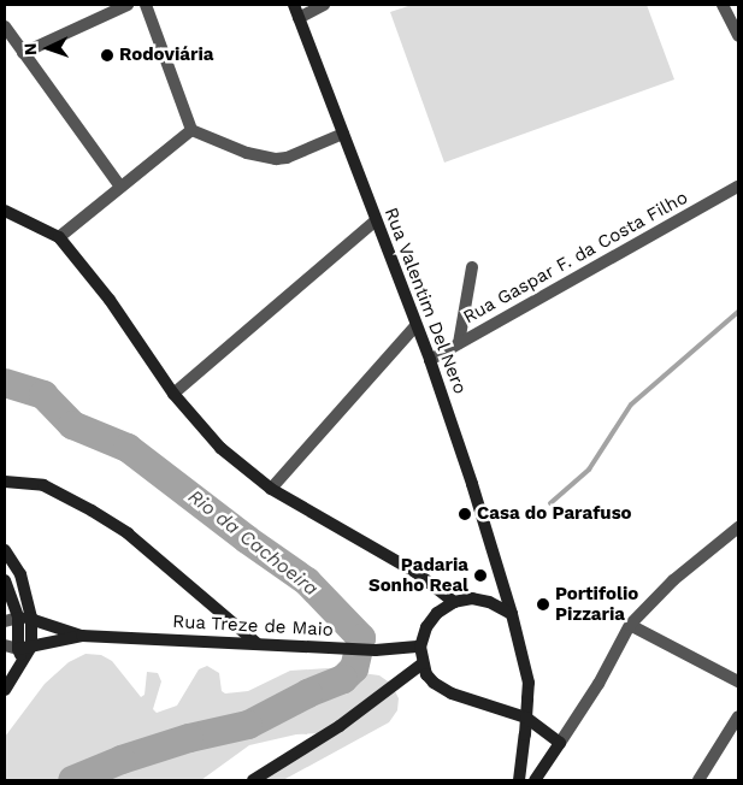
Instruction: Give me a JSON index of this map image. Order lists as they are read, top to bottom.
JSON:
{
  "streets": {
    "main road": ["Rua Valentim Del Nero", "Rua Treze de Maio"],
    "street": ["Rua Gaspar F. da Costa Filho"]
  },
  "crossings": [
    ["Rua Gaspar F. da Costa Filho", "Rua Valentim Del Nero"]
  ],
  "water": ["Rio da Cachoeira"],
  "places": [
    "Rodoviária",
    "Casa do Parafuso",
    "Padaria Sonho Real",
    "Portifolio Pizzaria"
  ],
  "north": "left"
}
